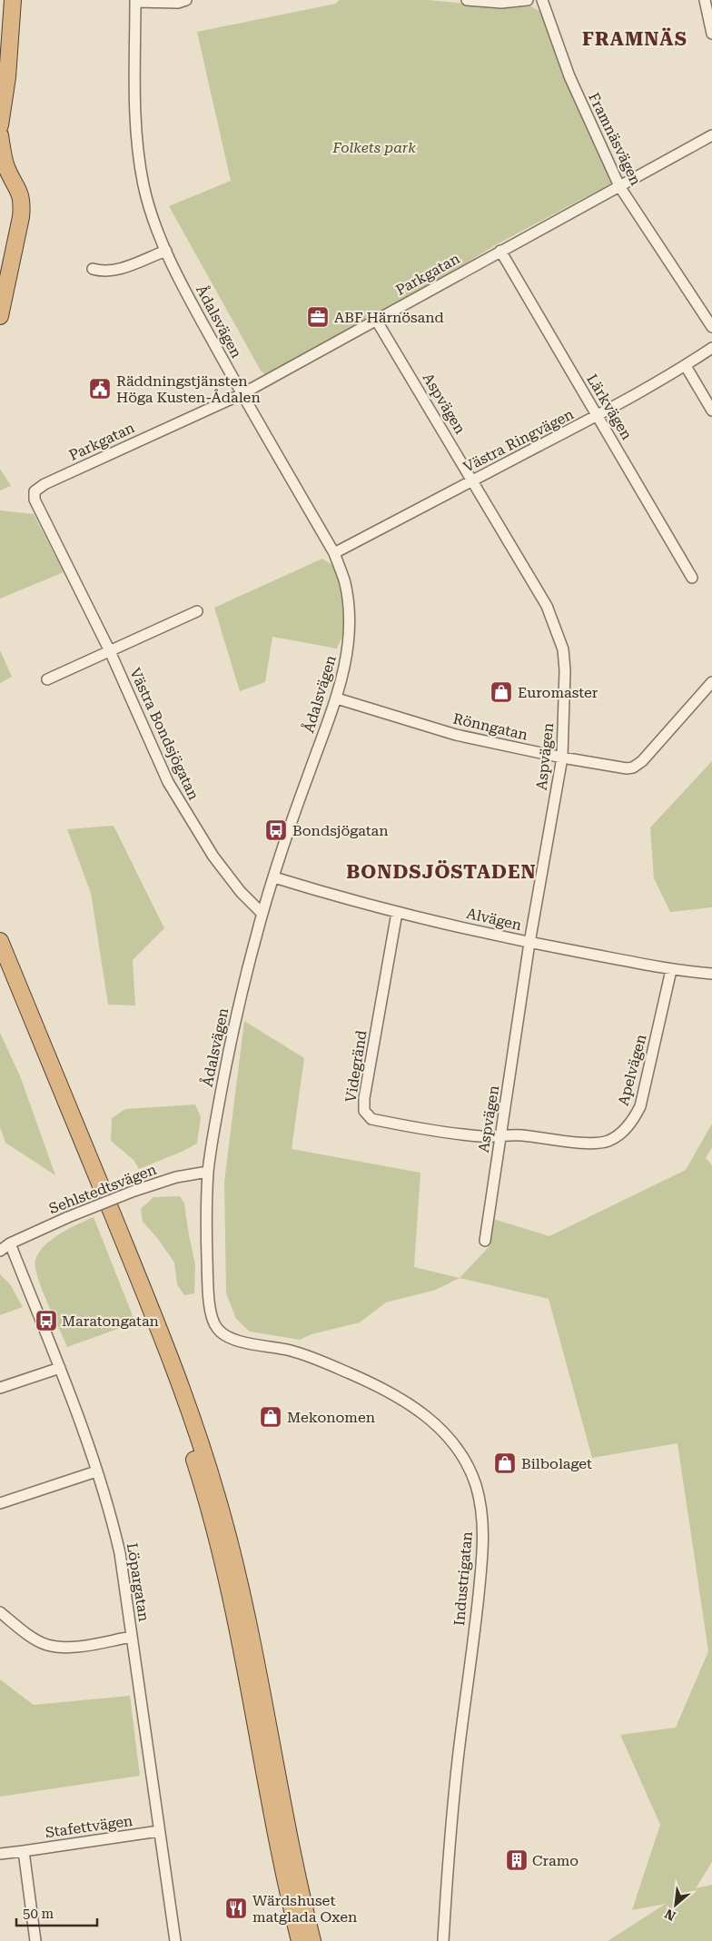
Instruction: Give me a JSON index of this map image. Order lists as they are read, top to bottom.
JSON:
{
  "streets": {
    "street": [
      "Framnäsvägen",
      "Parkgatan",
      "Ådalsvägen",
      "Aspvägen",
      "Lärkvägen",
      "Västra Ringvägen",
      "Rönngatan",
      "Västra Bondsjögatan",
      "Alvägen",
      "Videgränd",
      "Apelvägen",
      "Sehlstedtsvägen",
      "Industrigatan",
      "Löpargatan",
      "Stafettvägen"
    ]
  },
  "crossings": [
    ["Framnäsvägen", "Parkgatan"],
    ["Parkgatan", "Ådalsvägen"],
    ["Parkgatan", "Aspvägen"],
    ["Parkgatan", "Lärkvägen"],
    ["Parkgatan", "Västra Bondsjögatan"],
    ["Ådalsvägen", "Västra Ringvägen"],
    ["Ådalsvägen", "Rönngatan"],
    ["Ådalsvägen", "Västra Bondsjögatan"],
    ["Ådalsvägen", "Alvägen"],
    ["Ådalsvägen", "Sehlstedtsvägen"],
    ["Ådalsvägen", "Industrigatan"],
    ["Aspvägen", "Västra Ringvägen"],
    ["Aspvägen", "Rönngatan"],
    ["Aspvägen", "Alvägen"],
    ["Aspvägen", "Videgränd"],
    ["Aspvägen", "Apelvägen"],
    ["Lärkvägen", "Västra Ringvägen"],
    ["Alvägen", "Videgränd"],
    ["Alvägen", "Apelvägen"],
    ["Videgränd", "Apelvägen"],
    ["Sehlstedtsvägen", "Löpargatan"],
    ["Löpargatan", "Stafettvägen"]
  ],
  "districts": ["FRAMNÄS", "BONDSJÖSTADEN"],
  "parks": ["Folkets park"],
  "places": {
    "office": ["ABF Härnösand"],
    "public building": ["Räddningstjänsten Höga Kusten-Ådalen"],
    "shop": ["Euromaster", "Mekonomen", "Bilbolaget"],
    "bus stop": ["Bondsjögatan", "Maratongatan"],
    "building": ["Cramo"],
    "restaurant": ["Wärdshuset matglada Oxen"]
  },
  "scale_bar": "50 m",
  "north": "bottom left"
}
